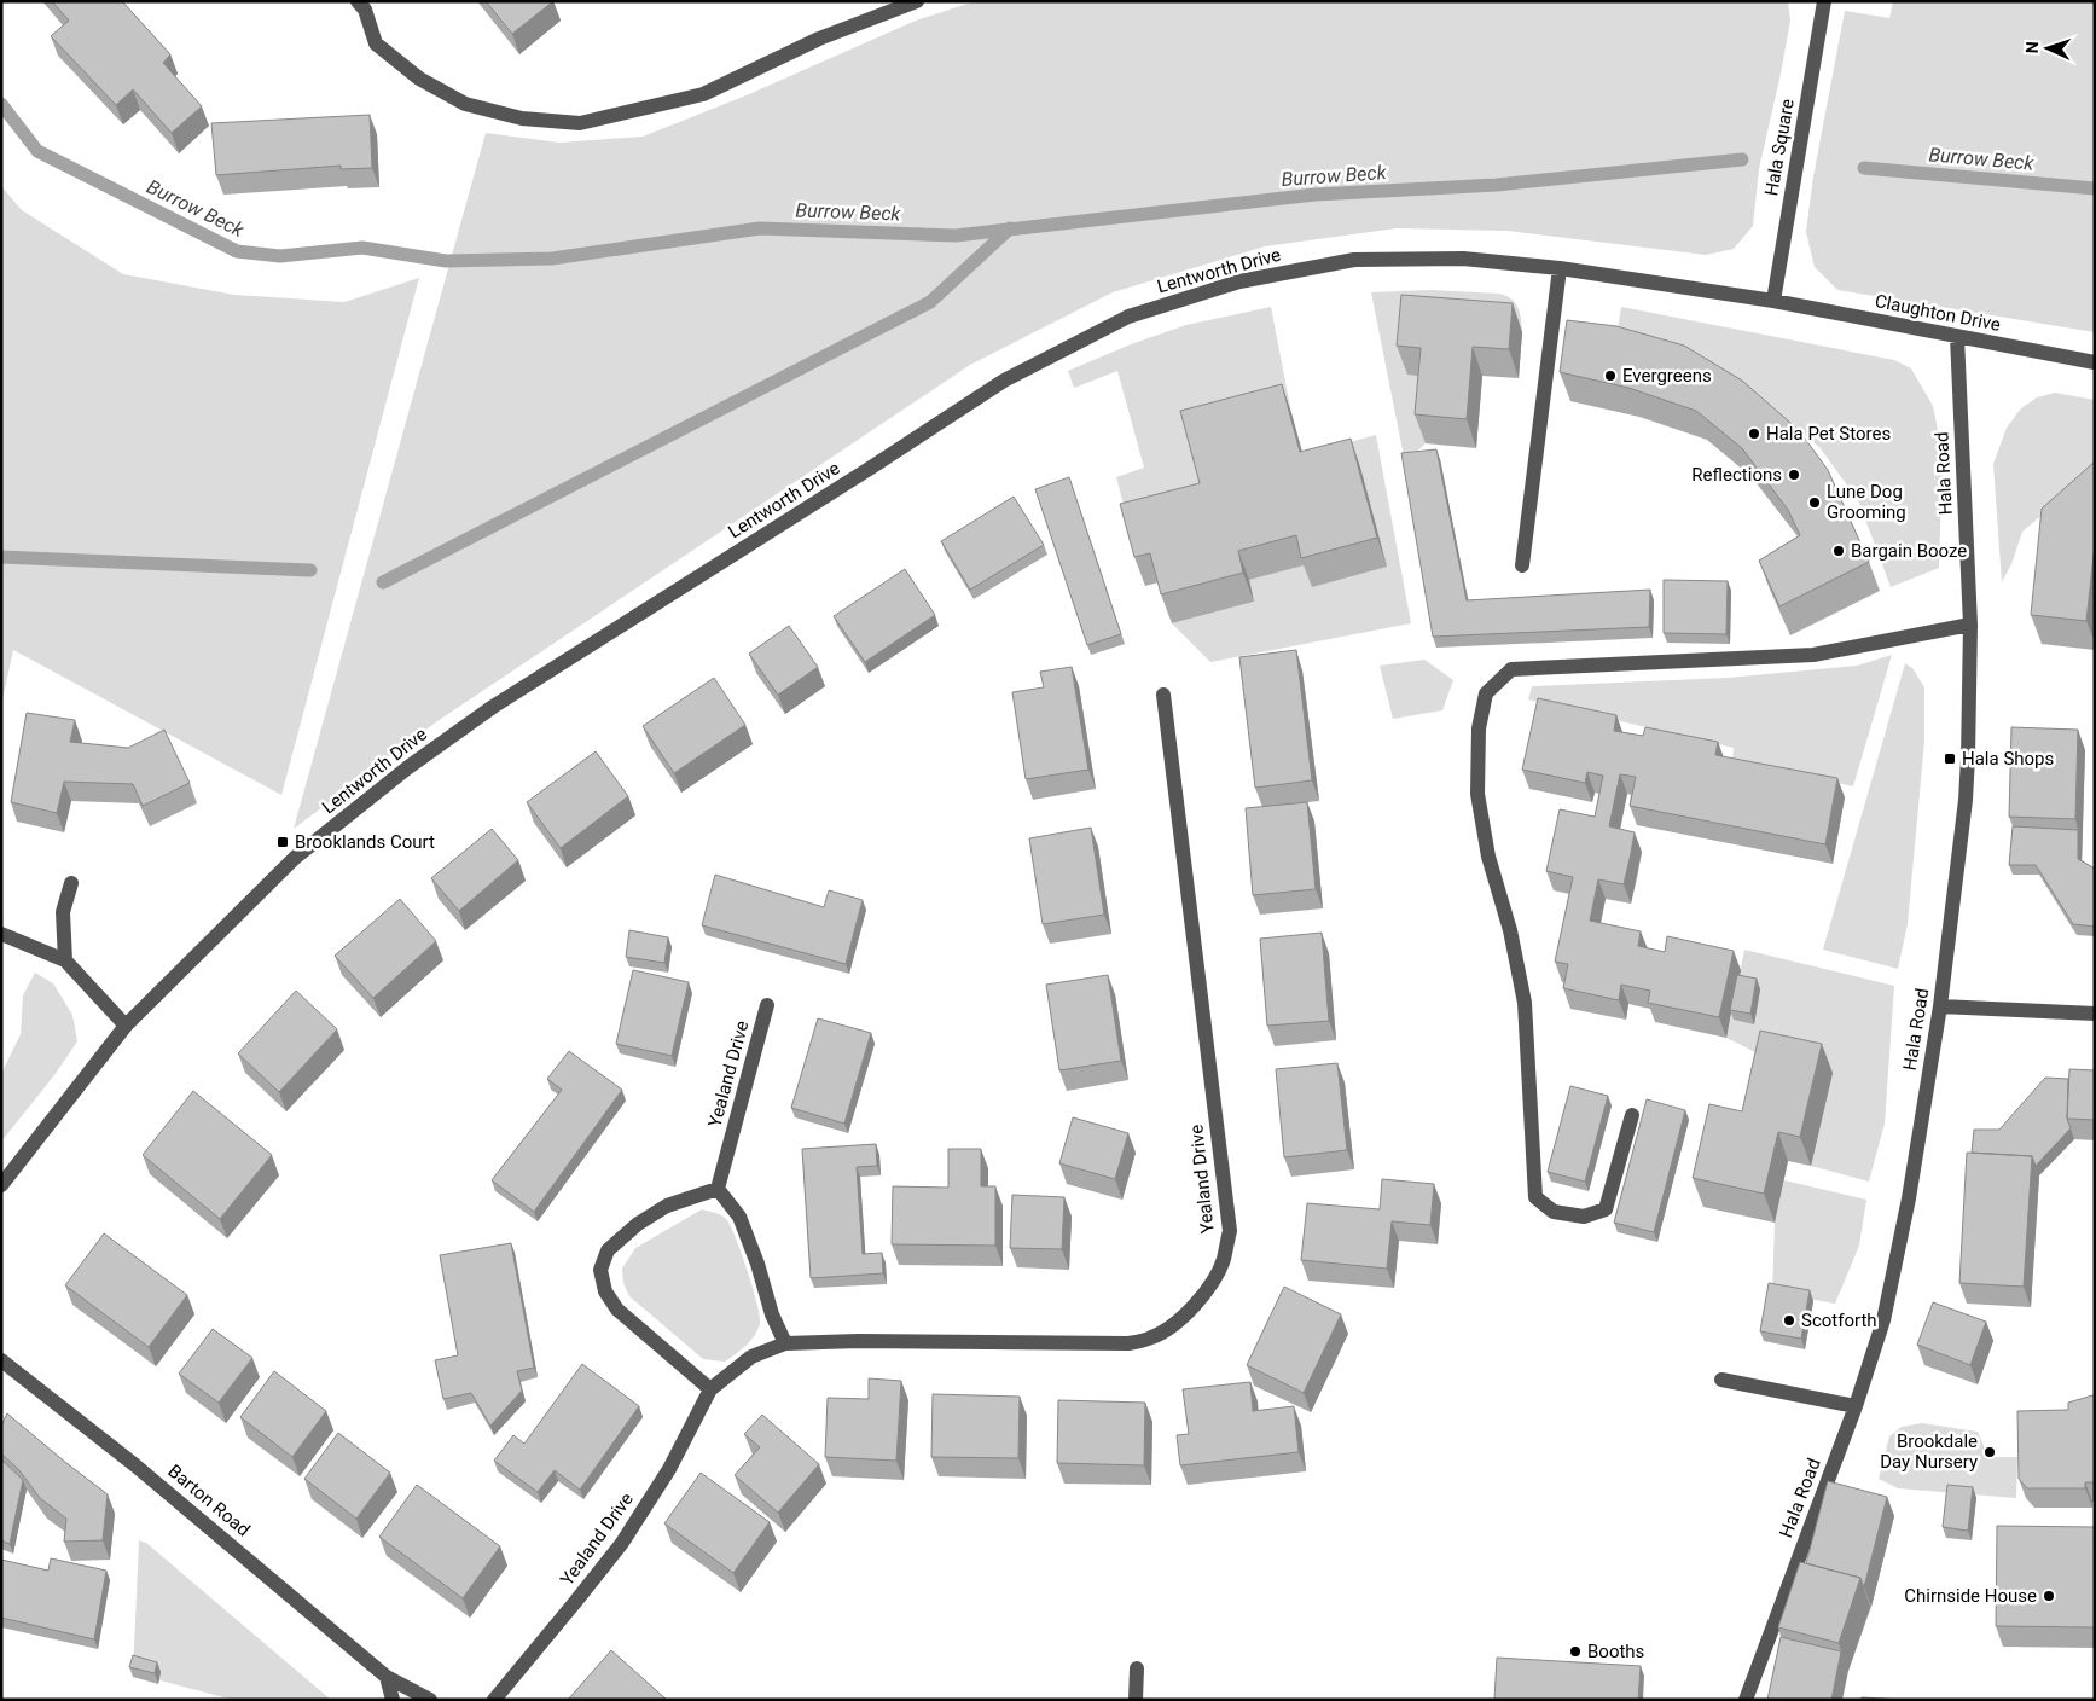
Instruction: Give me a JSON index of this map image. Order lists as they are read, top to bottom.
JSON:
{
  "streets": {
    "street": [
      "Hala Square",
      "Lentworth Drive",
      "Claughton Drive",
      "Hala Road",
      "Yealand Drive",
      "Barton Road"
    ]
  },
  "crossings": [
    ["Hala Square", "Lentworth Drive"],
    ["Hala Square", "Claughton Drive"],
    ["Lentworth Drive", "Claughton Drive"],
    ["Claughton Drive", "Hala Road"]
  ],
  "water": ["Burrow Beck"],
  "places": {
    "other": [
      "Evergreens",
      "Hala Pet Stores",
      "Reflections",
      "Lune Dog Grooming",
      "Bargain Booze",
      "Scotforth",
      "Brookdale Day Nursery",
      "Chirnside House",
      "Booths"
    ],
    "transit": ["Hala Shops", "Brooklands Court"]
  },
  "north": "left"
}
